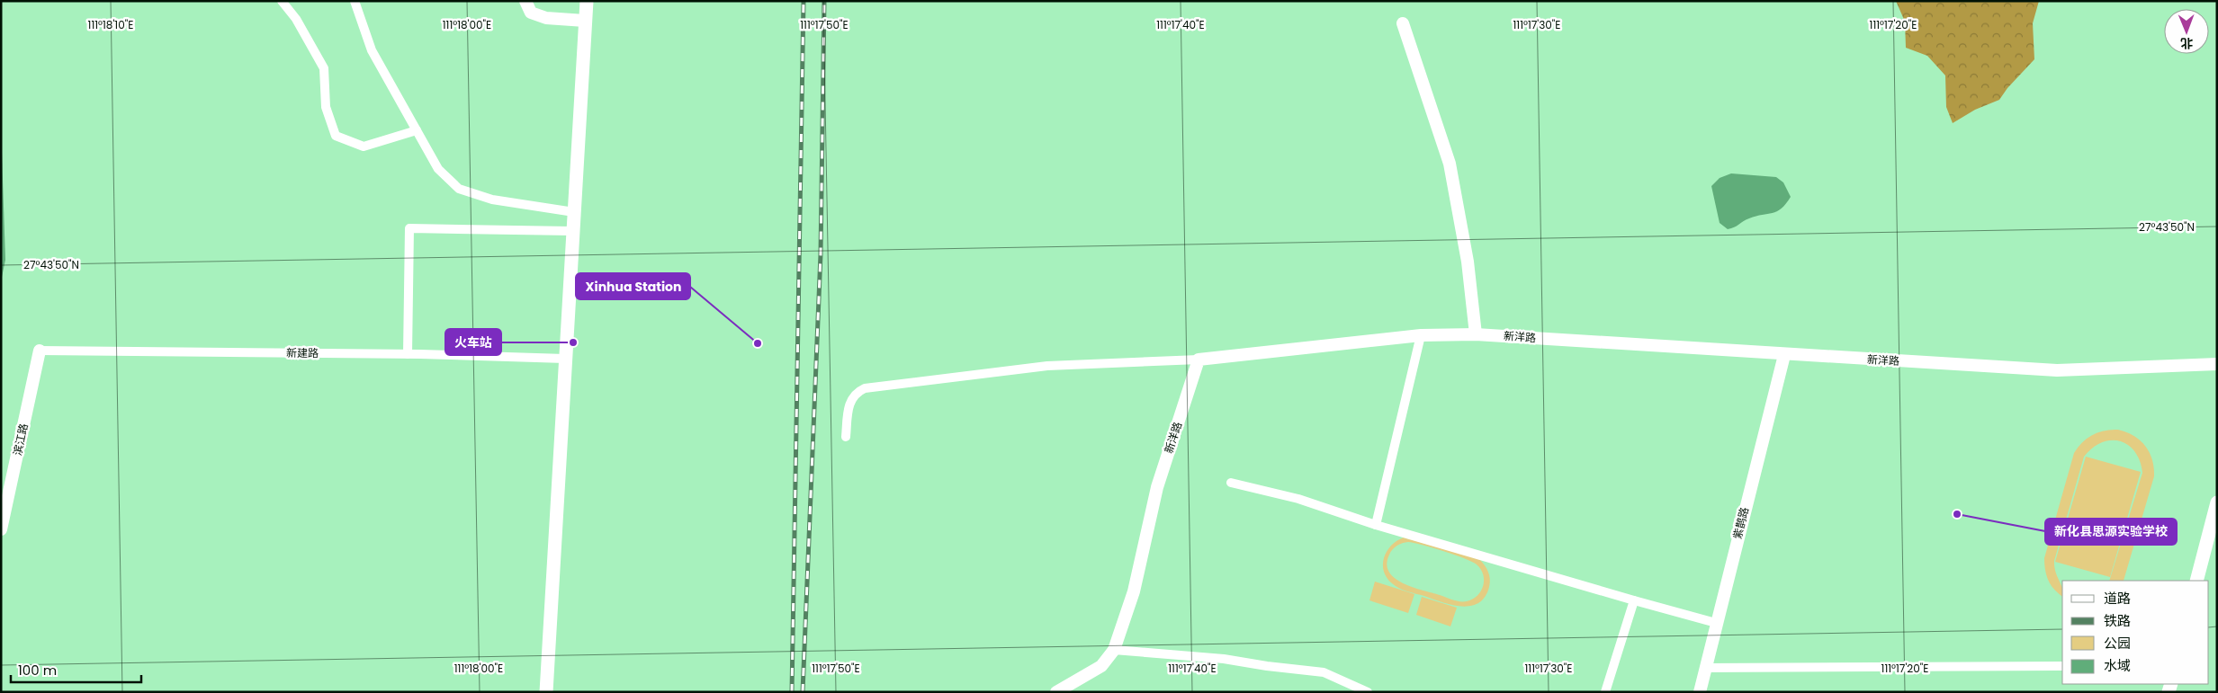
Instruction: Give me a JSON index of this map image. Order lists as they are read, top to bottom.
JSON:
{
  "streets": {
    "street": [
      "新洋路",
      "新建路",
      "滨江路",
      "紫鹊路"
    ]
  },
  "crossings": [
    ["新洋路", "紫鹊路"],
    ["新建路", "滨江路"]
  ],
  "places": ["火车站", "Xinhua Station", "新化县思源实验学校"],
  "legend": [
    "道路",
    "铁路",
    "公园",
    "水域"
  ],
  "scale_bar": "100 m",
  "north": "bottom",
  "coordinates": [
    "111°18'10\"E",
    "111°18'00\"E",
    "111°17'50\"E",
    "111°17'40\"E",
    "111°17'30\"E",
    "111°17'20\"E",
    "27°43'50\"N"
  ]
}
